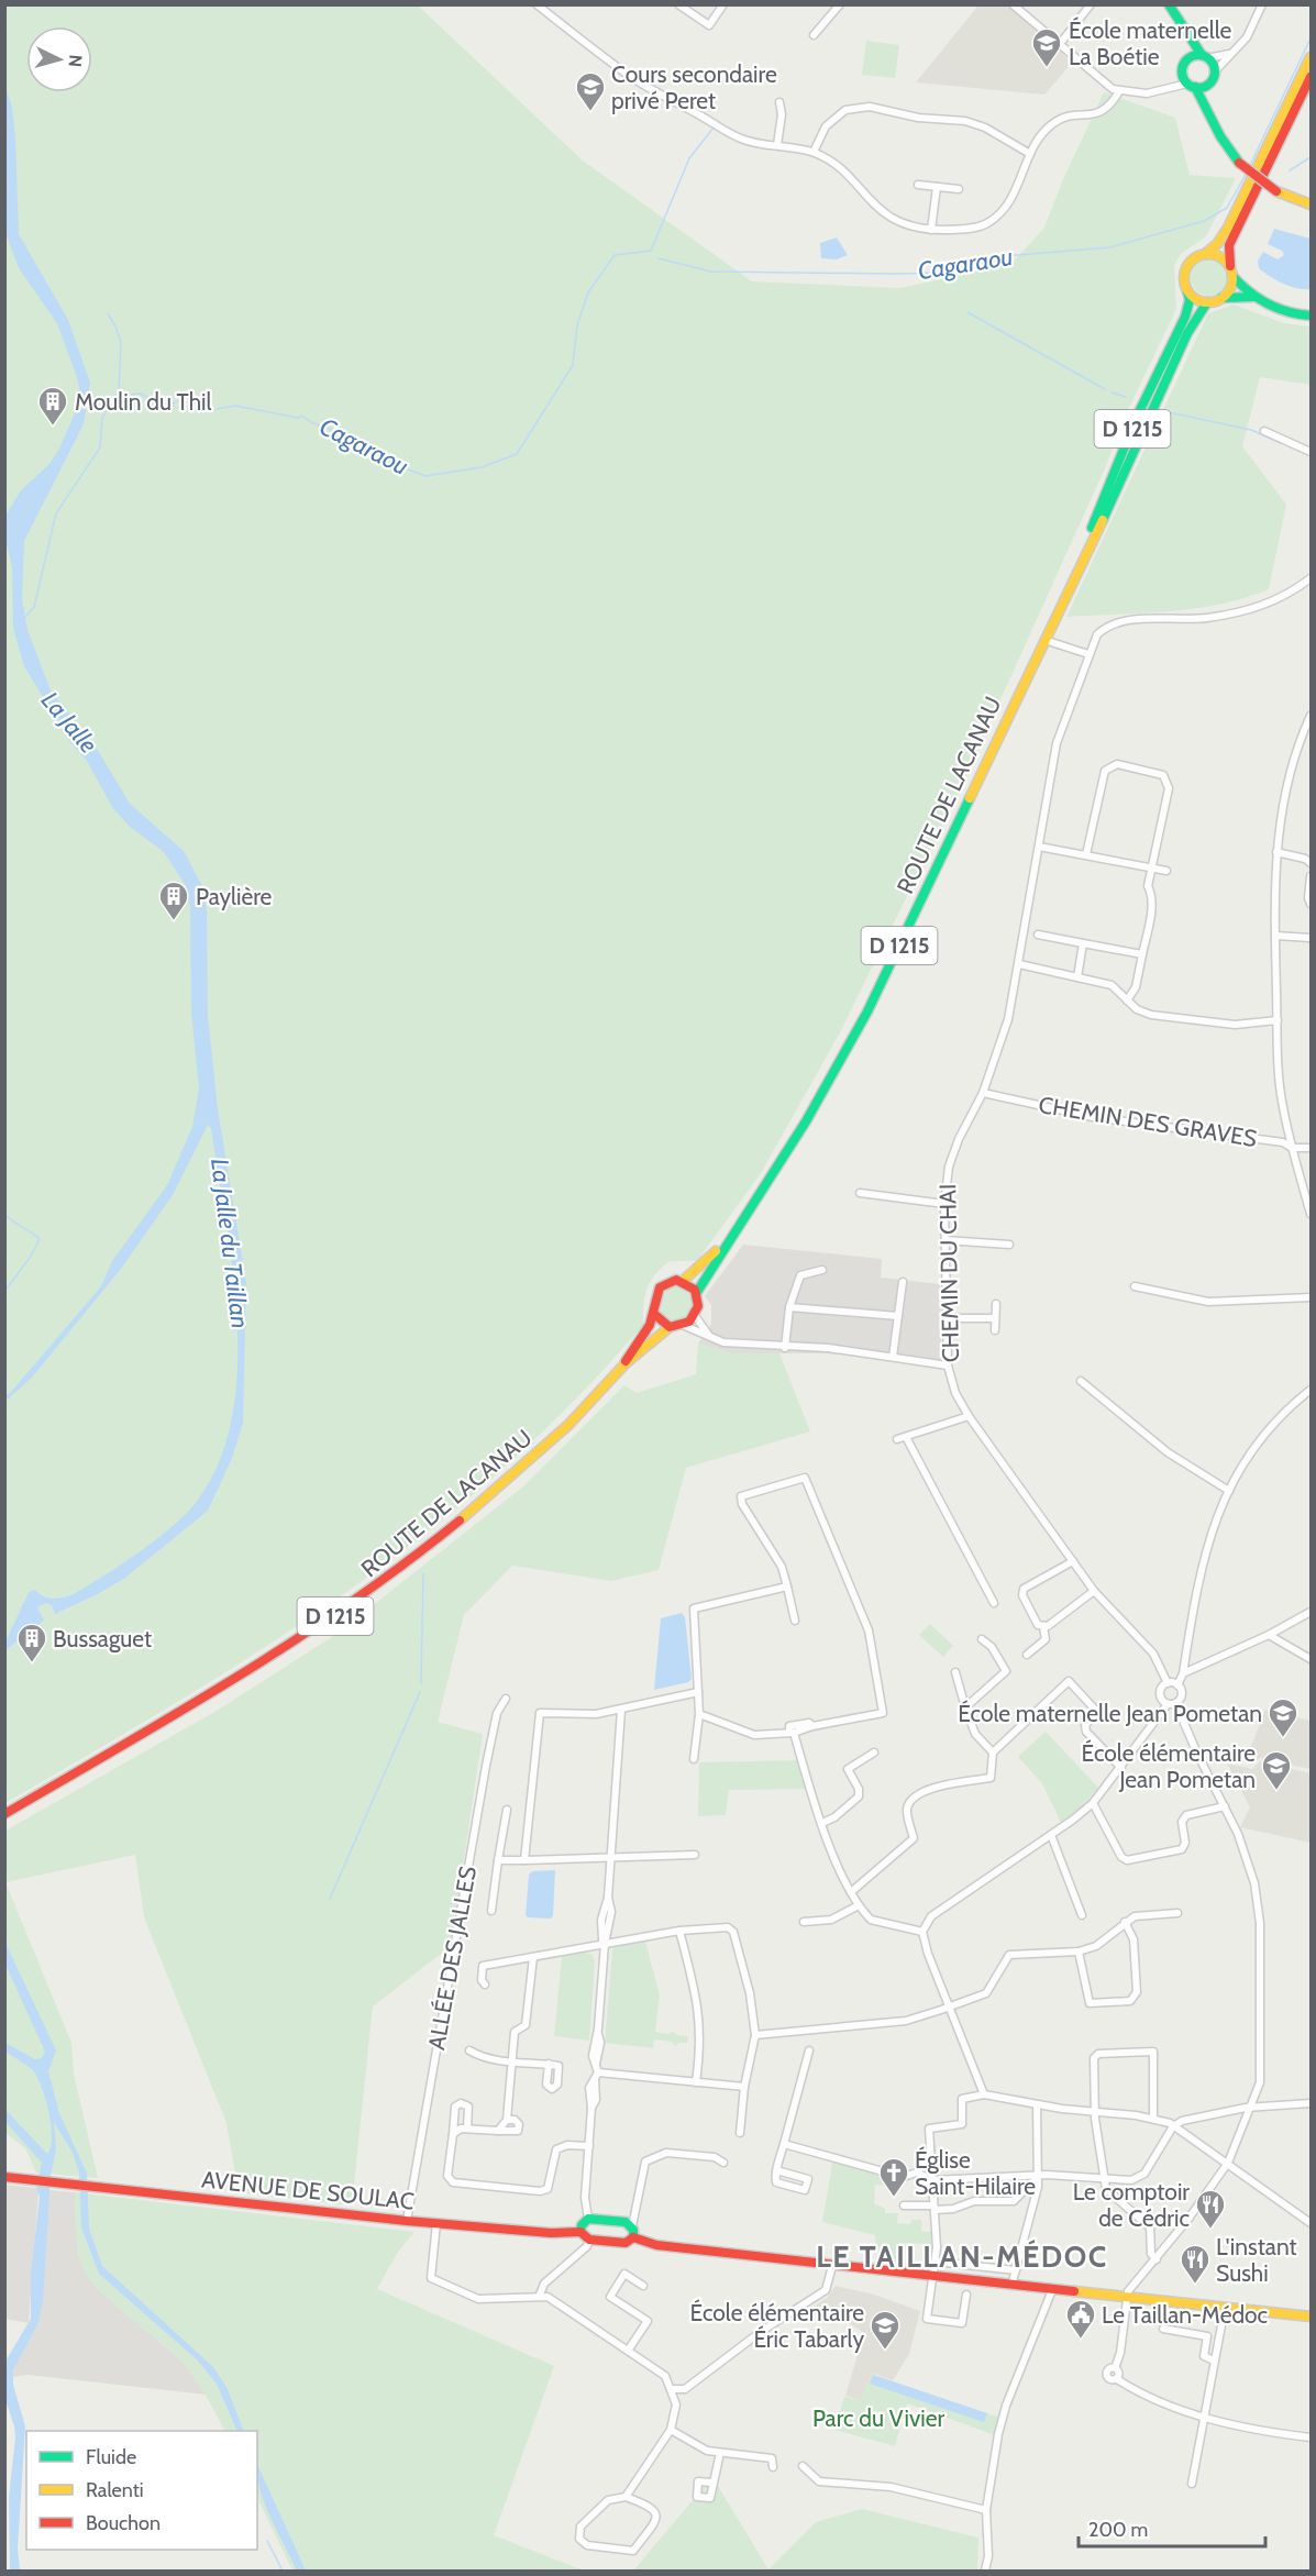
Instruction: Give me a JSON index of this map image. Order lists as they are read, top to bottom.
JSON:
{
  "streets": {
    "main road": ["D 1215", "ROUTE DE LACANAU", "AVENUE DE SOULAC"],
    "street": ["CHEMIN DES GRAVES", "CHEMIN DU CHAI", "ALLÉE DES JALLES"]
  },
  "crossings": [
    ["D 1215", "ROUTE DE LACANAU"],
    ["CHEMIN DES GRAVES", "CHEMIN DU CHAI"],
    ["ALLÉE DES JALLES", "AVENUE DE SOULAC"]
  ],
  "districts": ["LE TAILLAN-MÉDOC"],
  "water": ["Cagaraou", "La Jalle", "La Jalle du Taillan"],
  "parks": ["Parc du Vivier"],
  "places": {
    "school or university": [
      "École maternelle La Boétie",
      "Cours secondaire privé Peret",
      "École maternelle Jean Pometan",
      "École élémentaire Jean Pometan",
      "École élémentaire Éric Tabarly"
    ],
    "building": ["Moulin du Thil", "Paylière", "Bussaguet"],
    "church": ["Église Saint-Hilaire"],
    "restaurant": ["Le comptoir de Cédric", "L'instant Sushi"],
    "public building": ["Le Taillan-Médoc"]
  },
  "legend": ["Fluide", "Ralenti", "Bouchon"],
  "scale_bar": "200 m",
  "north": "right"
}
